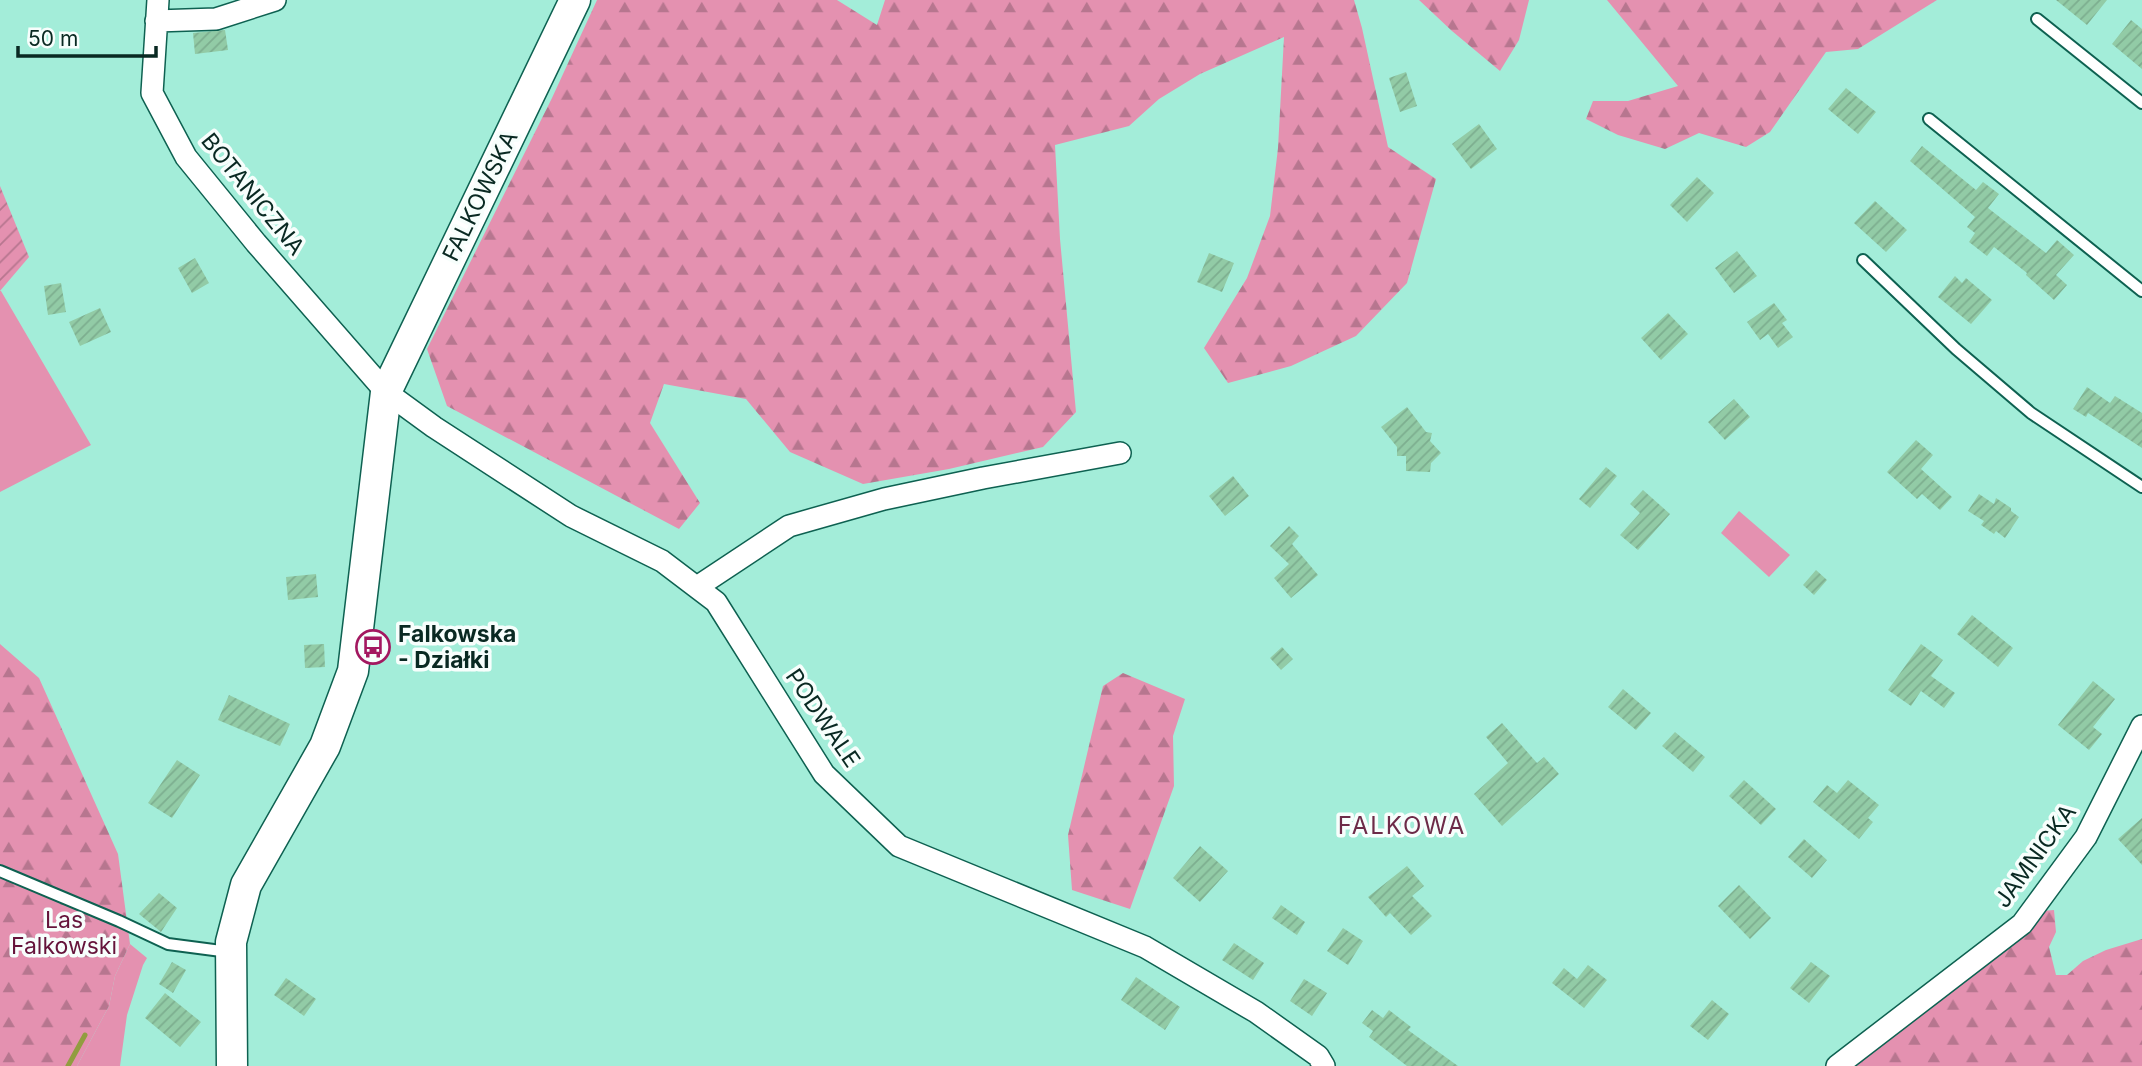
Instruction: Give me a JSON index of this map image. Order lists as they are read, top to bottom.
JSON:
{
  "streets": {
    "street": [
      "BOTANICZNA",
      "FALKOWSKA",
      "PODWALE",
      "JAMNICKA"
    ]
  },
  "crossings": [
    ["BOTANICZNA", "FALKOWSKA"],
    ["BOTANICZNA", "PODWALE"],
    ["FALKOWSKA", "PODWALE"]
  ],
  "districts": ["FALKOWA"],
  "parks": ["Las Falkowski"],
  "places": {
    "bus stop": ["Falkowska - Działki"]
  },
  "scale_bar": "50 m"
}
